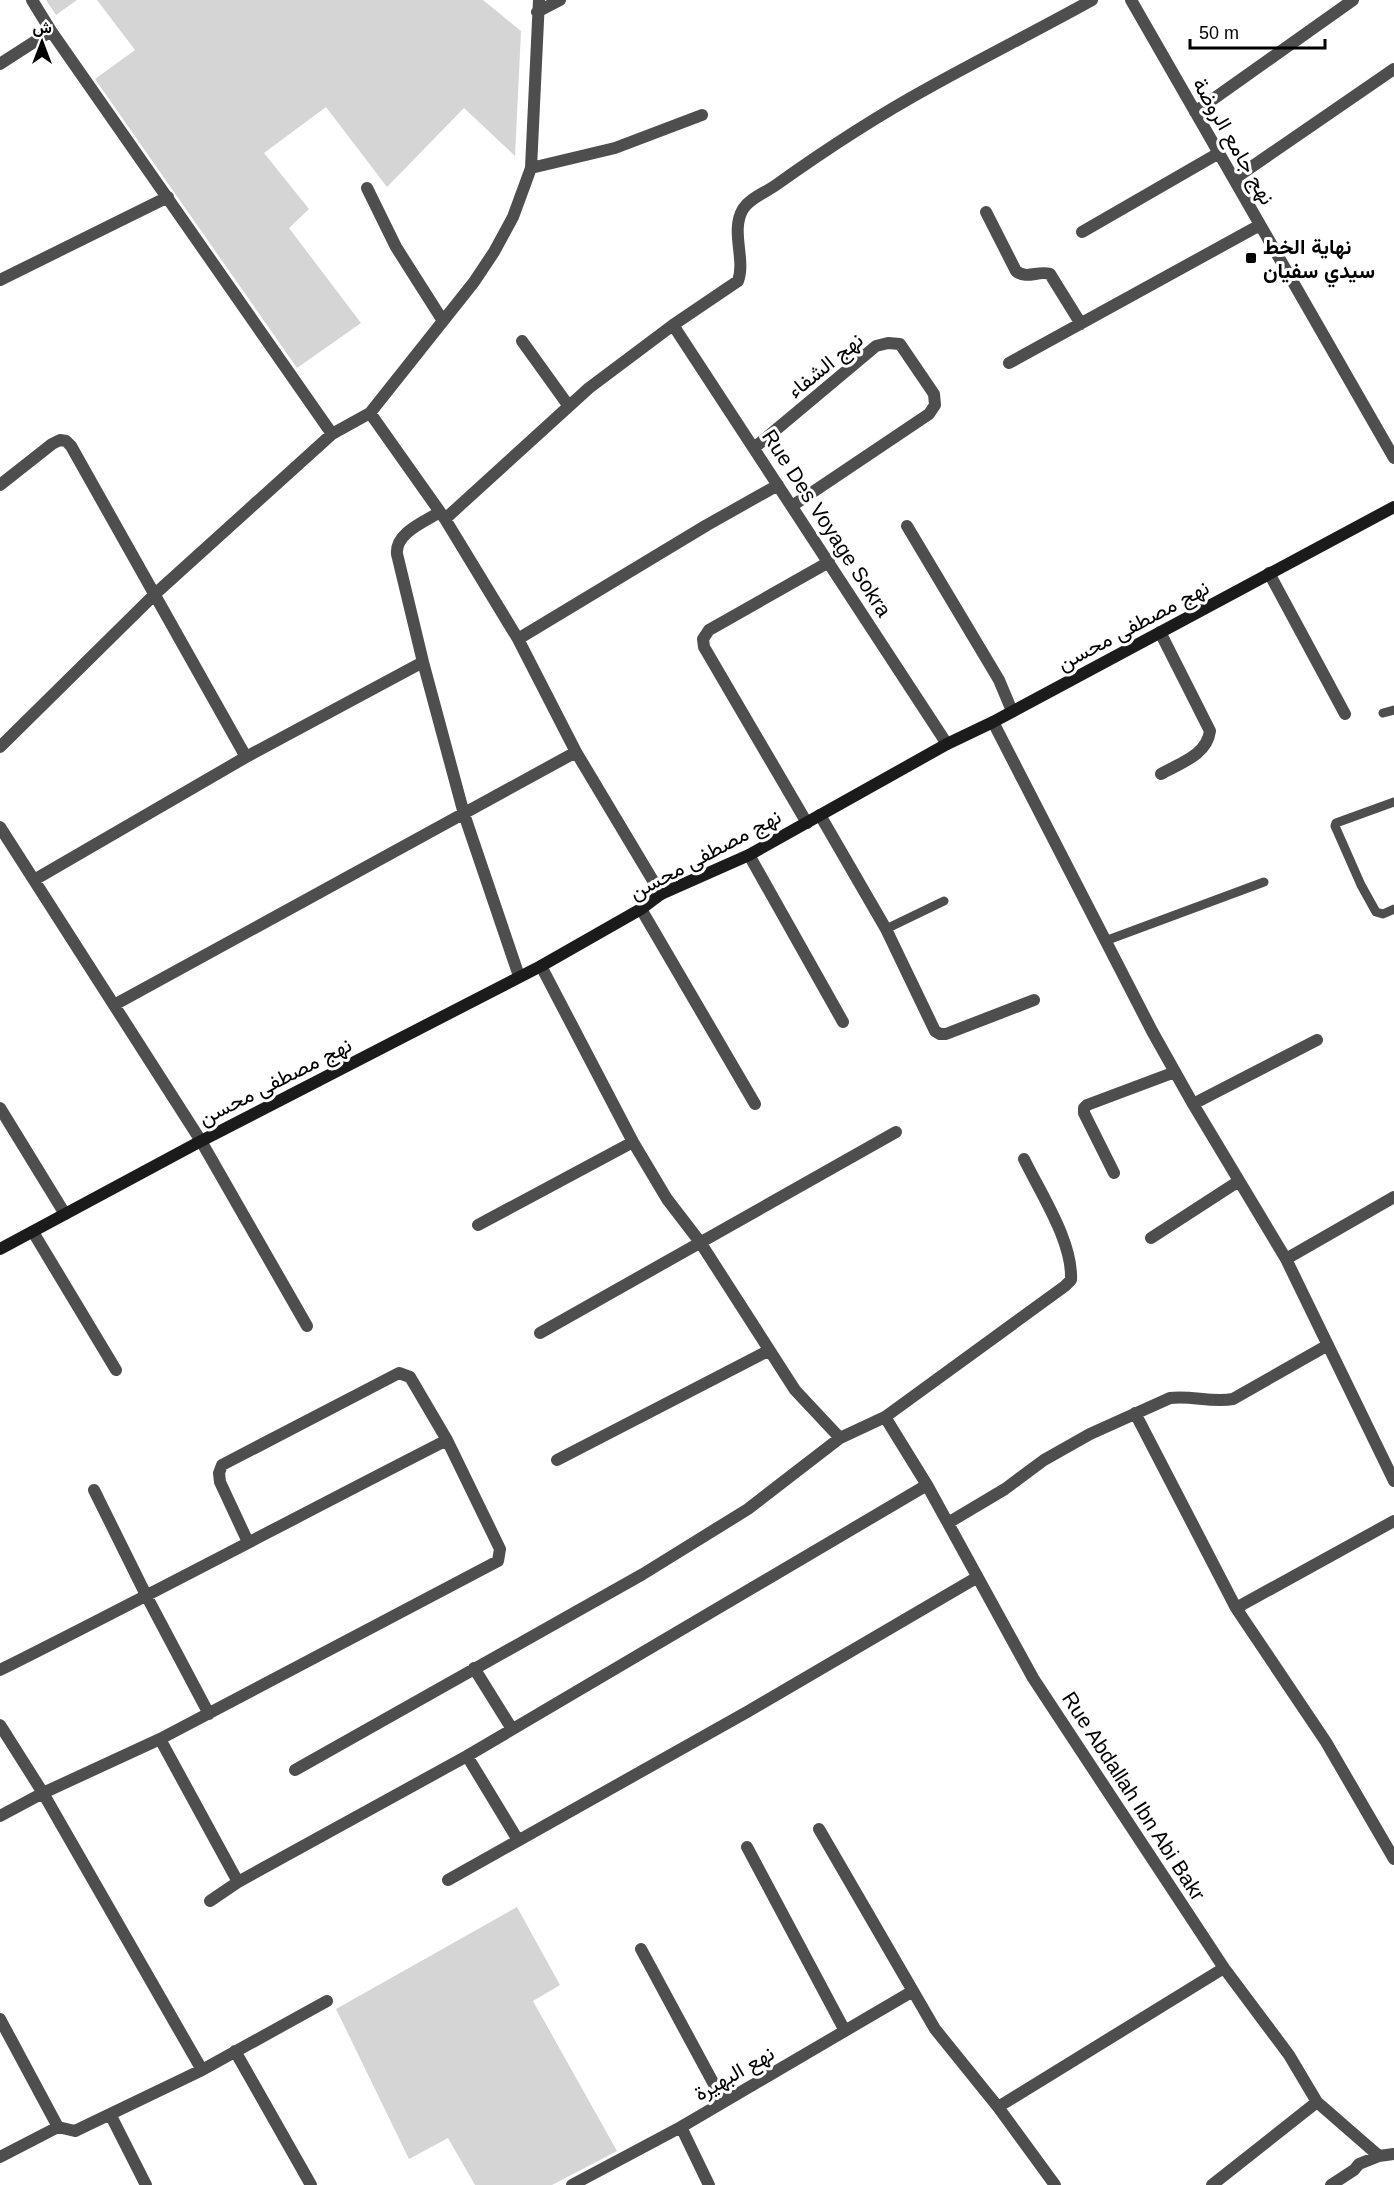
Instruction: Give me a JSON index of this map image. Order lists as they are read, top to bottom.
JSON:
{
  "streets": {
    "main road": ["نهج مصطفى محسن"],
    "street": [
      "نهج جامع الروضة",
      "نهج الشفاء",
      "Rue Des Voyage Sokra",
      "Rue Abdallah Ibn Abi Bakr",
      "نهع البهيرة"
    ]
  },
  "crossings": [
    ["نهج الشفاء", "Rue Des Voyage Sokra"],
    ["Rue Des Voyage Sokra", "نهج مصطفى محسن"]
  ],
  "places": {
    "transit": ["نهاية الخط سيدي سفيان"]
  },
  "scale_bar": "50 m",
  "north": "top"
}
